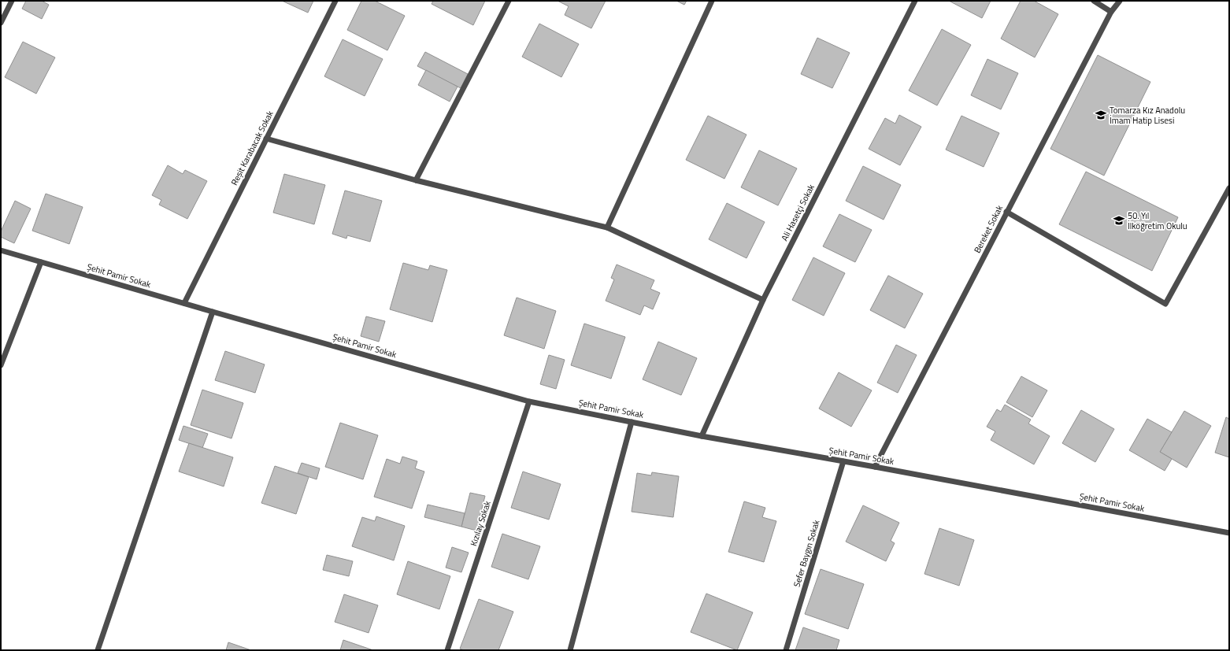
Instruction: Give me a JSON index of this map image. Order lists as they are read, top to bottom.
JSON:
{
  "streets": {
    "street": [
      "Reşit Karabacak Sokak",
      "Ali Hasetçi Sokak",
      "Bereket Sokak",
      "Şehit Pamir Sokak",
      "Kızılay Sokak",
      "Sefer Baygın Sokak"
    ]
  },
  "crossings": [
    ["Reşit Karabacak Sokak", "Şehit Pamir Sokak"],
    ["Ali Hasetçi Sokak", "Şehit Pamir Sokak"],
    ["Bereket Sokak", "Şehit Pamir Sokak"],
    ["Şehit Pamir Sokak", "Kızılay Sokak"],
    ["Şehit Pamir Sokak", "Sefer Baygın Sokak"]
  ],
  "places": {
    "school or university": ["Tomarza Kız Anadolu İmam Hatip Lisesi", "50. Yıl İlköğretim Okulu"]
  }
}
